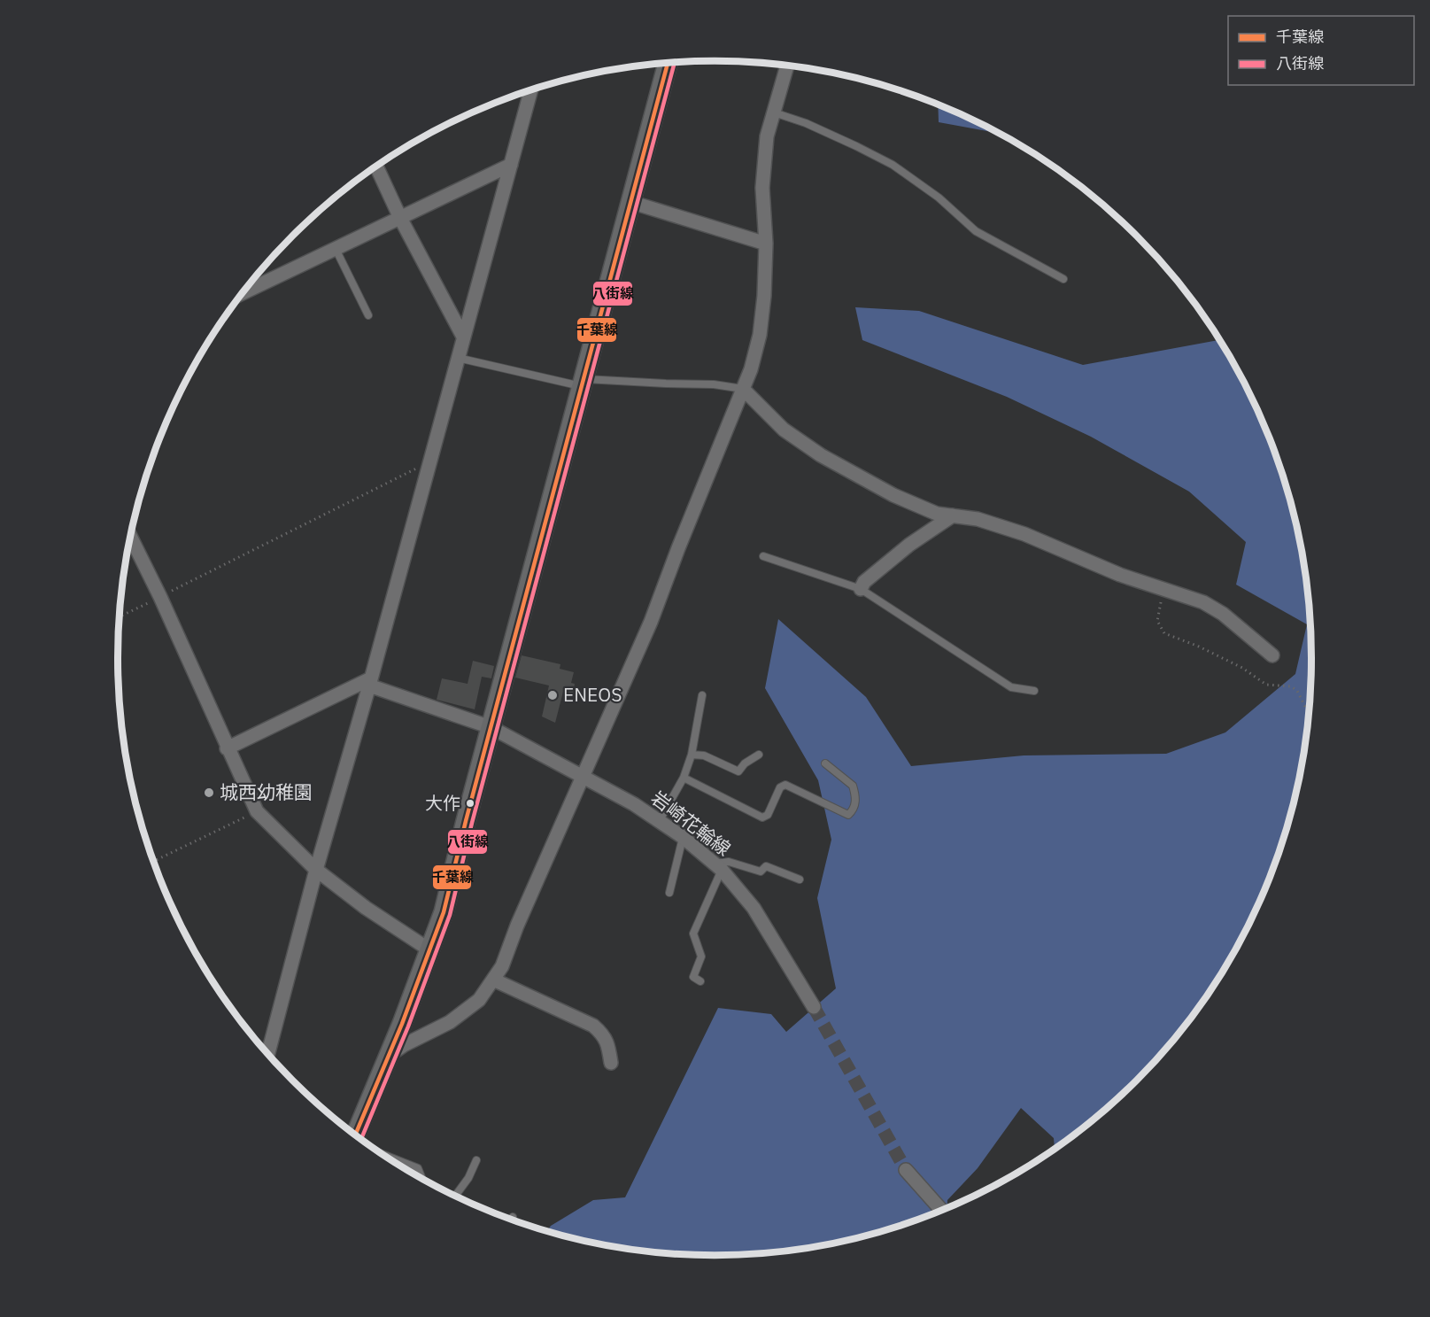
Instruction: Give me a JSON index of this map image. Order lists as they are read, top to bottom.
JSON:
{
  "streets": {
    "street": ["岩崎花輪線"]
  },
  "places": ["ENEOS", "城西幼稚園", "大作"],
  "lines": ["transit line 八街線", "transit line 千葉線"],
  "legend": ["千葉線", "八街線"]
}
